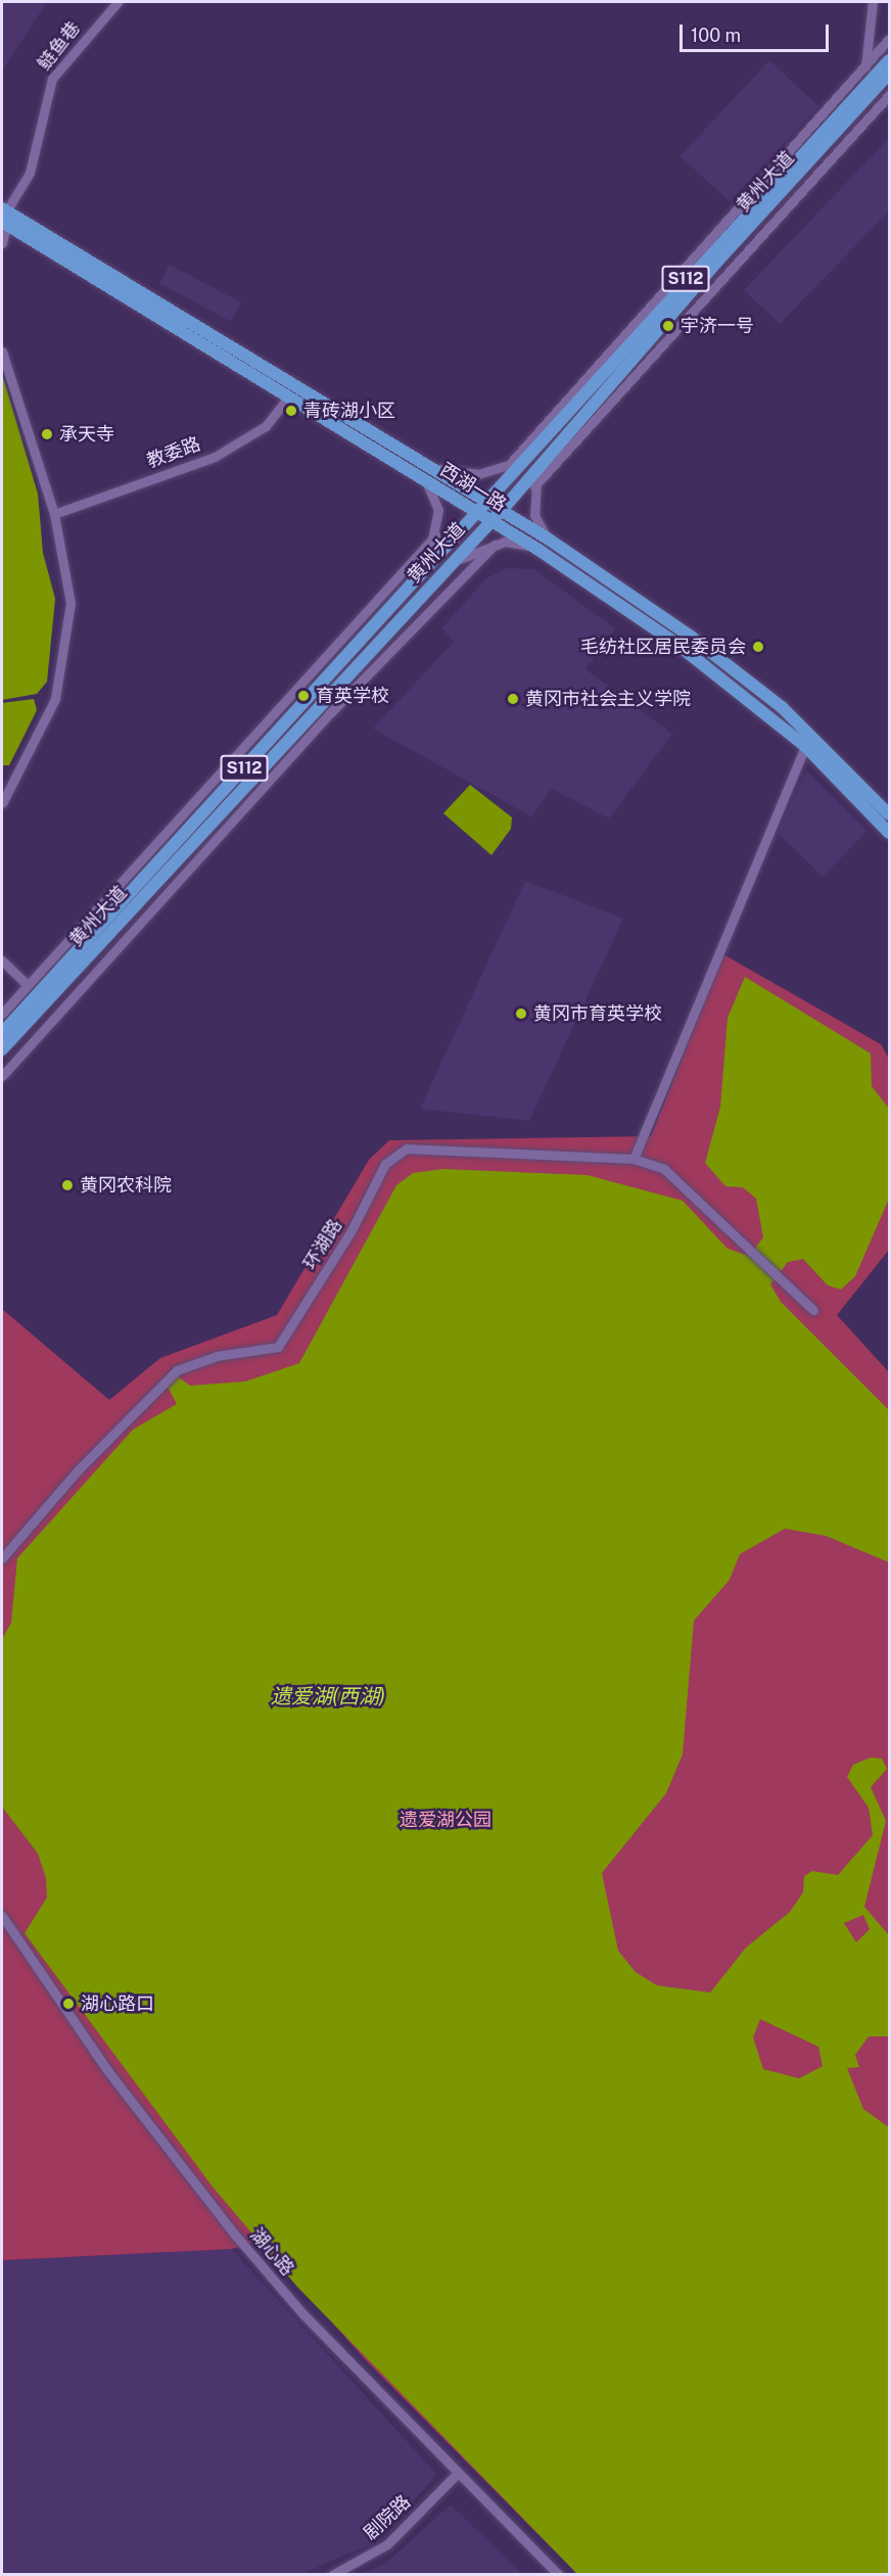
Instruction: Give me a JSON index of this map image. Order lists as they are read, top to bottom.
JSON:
{
  "streets": {
    "main road": ["黄州大道", "S112", "西湖一路"],
    "street": [
      "鲢鱼巷",
      "教委路",
      "环湖路",
      "湖心路",
      "剧院路"
    ]
  },
  "crossings": [
    ["鲢鱼巷", "西湖一路"],
    ["黄州大道", "西湖一路"],
    ["教委路", "西湖一路"],
    ["湖心路", "剧院路"]
  ],
  "water": ["遗爱湖(西湖)"],
  "parks": ["遗爱湖公园"],
  "places": [
    "宇济一号",
    "青砖湖小区",
    "承天寺",
    "毛纺社区居民委员会",
    "育英学校",
    "黄冈市社会主义学院",
    "黄冈市育英学校",
    "黄冈农科院",
    "湖心路口"
  ],
  "scale_bar": "100 m"
}
